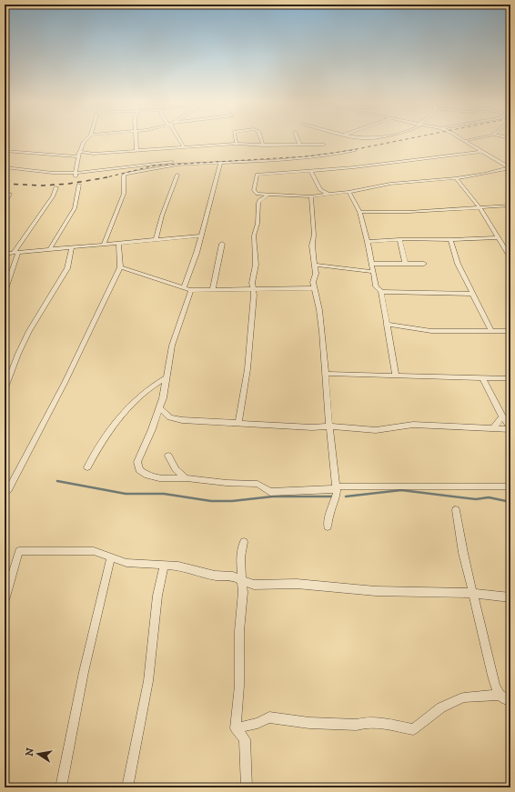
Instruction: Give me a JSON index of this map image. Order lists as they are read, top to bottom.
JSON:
{
  "north": "left"
}
